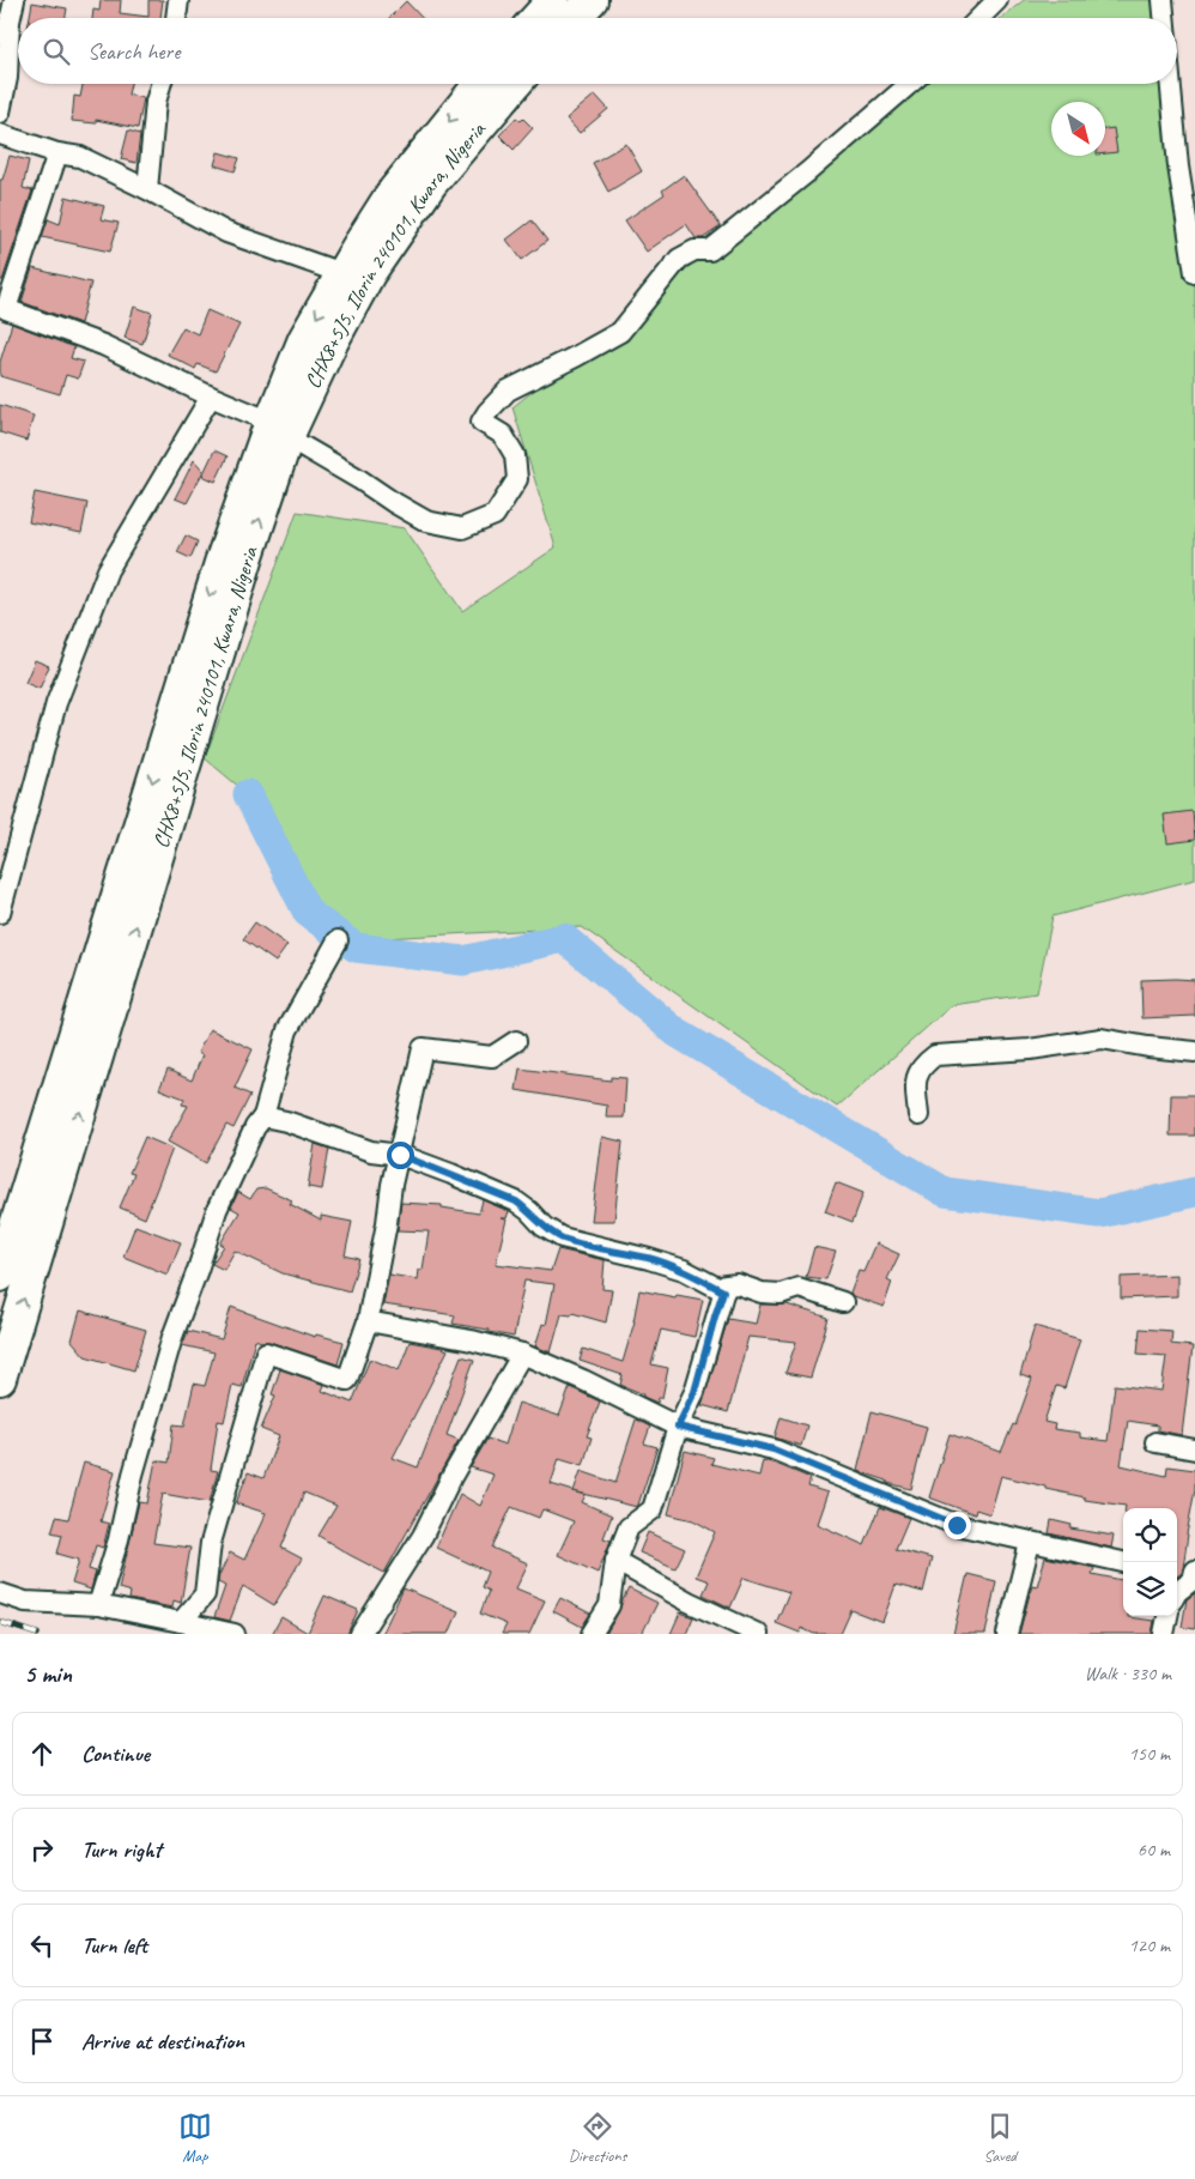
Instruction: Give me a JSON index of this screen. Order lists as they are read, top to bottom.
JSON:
{
  "streets": {
    "main road": ["CHX8+5J5, Ilorin 240101, Kwara, Nigeria"]
  },
  "north": "bottom right",
  "page": {
    "search": "Search here",
    "heading": ["5 min", "Walk · 330 m"],
    "list": [
      ["Continue", "150 m"],
      ["Turn right", "60 m"],
      ["Turn left", "120 m"],
      "Arrive at destination"
    ],
    "nav": ["Map", "Directions", "Saved"]
  }
}
